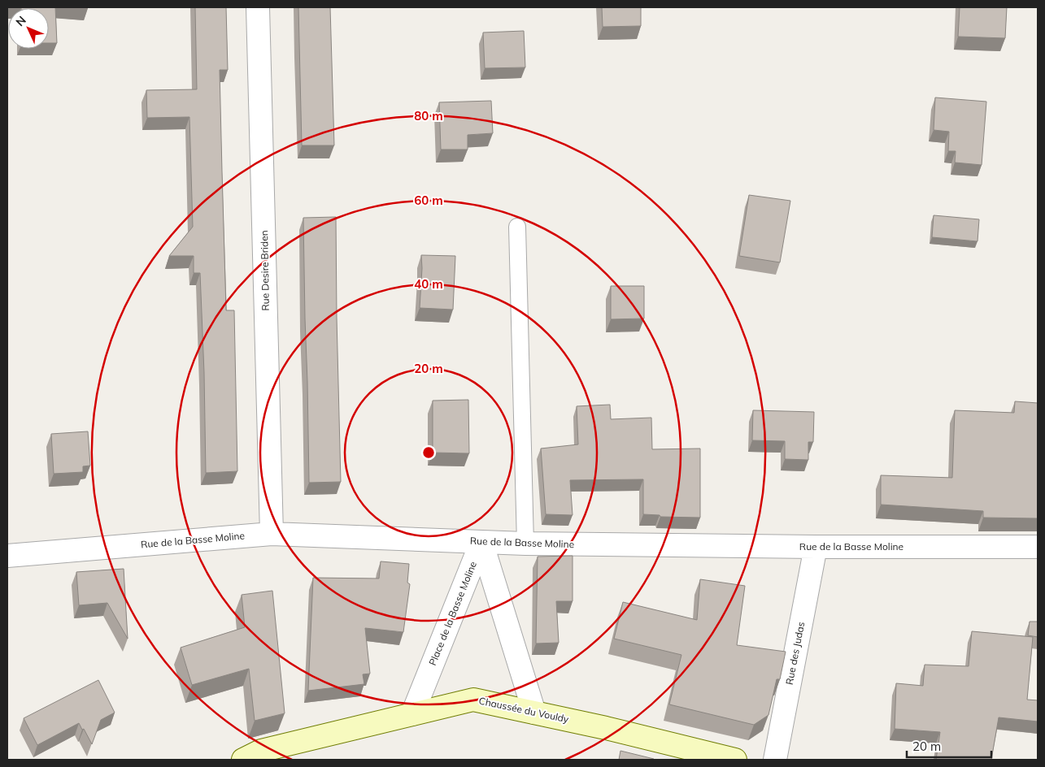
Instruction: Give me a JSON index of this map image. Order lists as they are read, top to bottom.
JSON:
{
  "streets": {
    "street": [
      "Rue Desire Briden",
      "Rue de la Basse Moline",
      "Place de la Basse Moline",
      "Rue des Judas",
      "Chaussée du Vouldy"
    ]
  },
  "crossings": [
    ["Rue Desire Briden", "Rue de la Basse Moline"],
    ["Rue de la Basse Moline", "Place de la Basse Moline"],
    ["Rue de la Basse Moline", "Rue des Judas"],
    ["Place de la Basse Moline", "Chaussée du Vouldy"]
  ],
  "scale_bar": "20 m",
  "north": "top left",
  "rings": [
    "80 m",
    "60 m",
    "40 m",
    "20 m"
  ]
}
